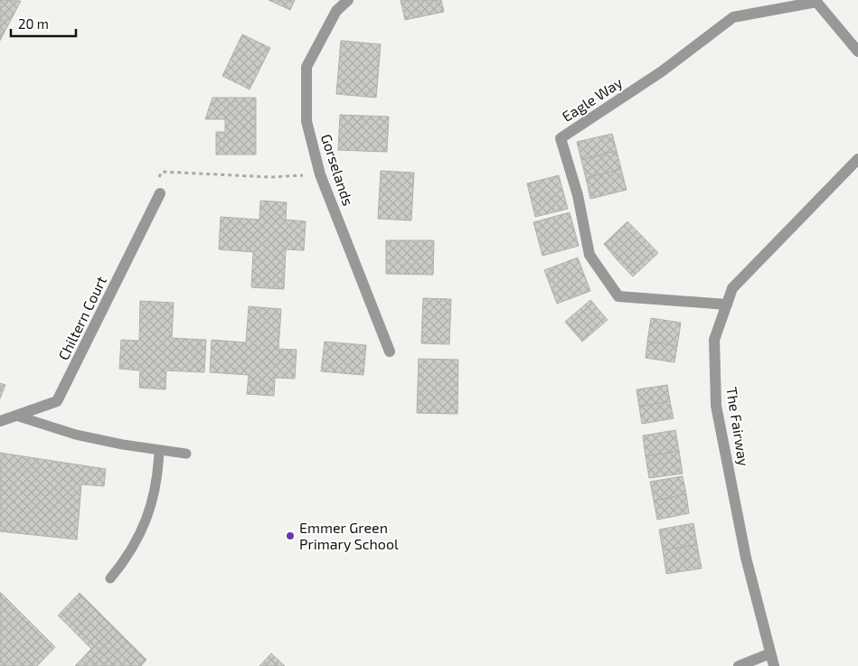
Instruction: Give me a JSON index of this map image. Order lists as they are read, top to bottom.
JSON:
{
  "streets": {
    "street": [
      "Eagle Way",
      "Gorselands",
      "Chiltern Court",
      "The Fairway"
    ]
  },
  "crossings": [
    ["Eagle Way", "The Fairway"]
  ],
  "places": ["Emmer Green Primary School"],
  "scale_bar": "20 m"
}
